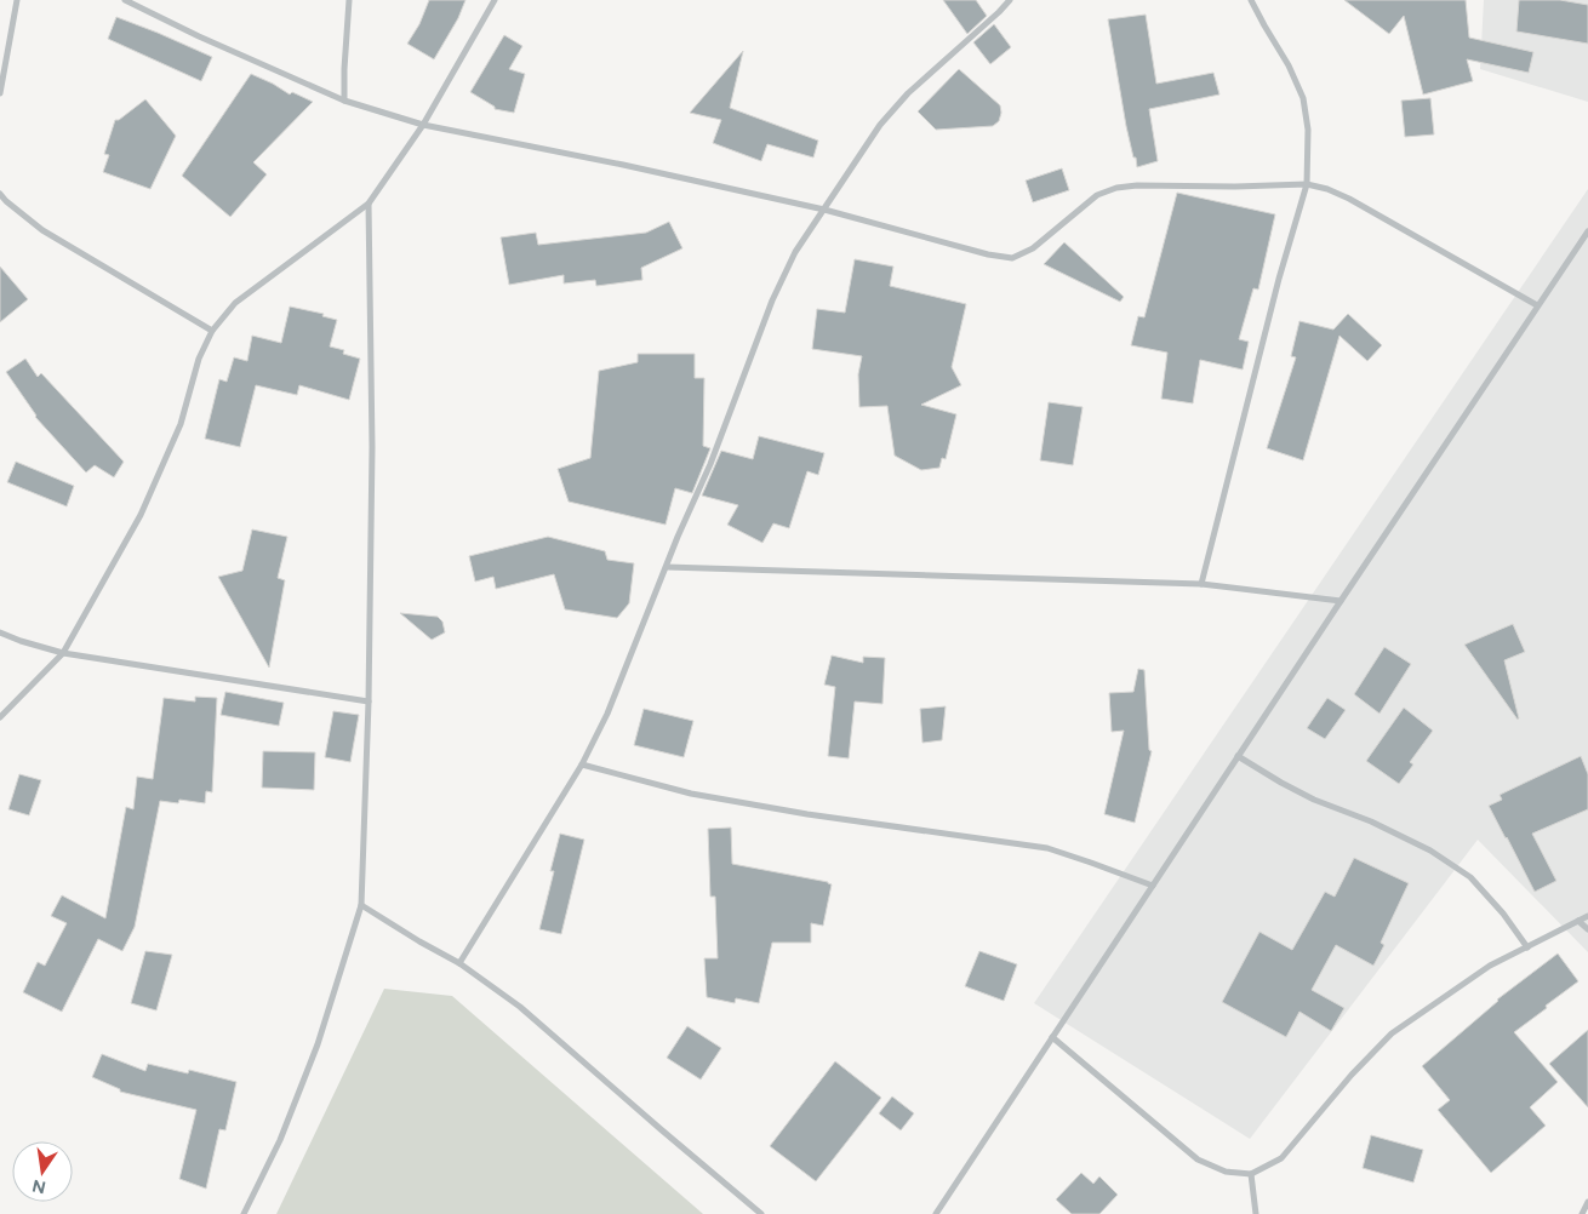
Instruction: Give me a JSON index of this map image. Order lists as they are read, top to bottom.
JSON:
{
  "north": "bottom"
}
